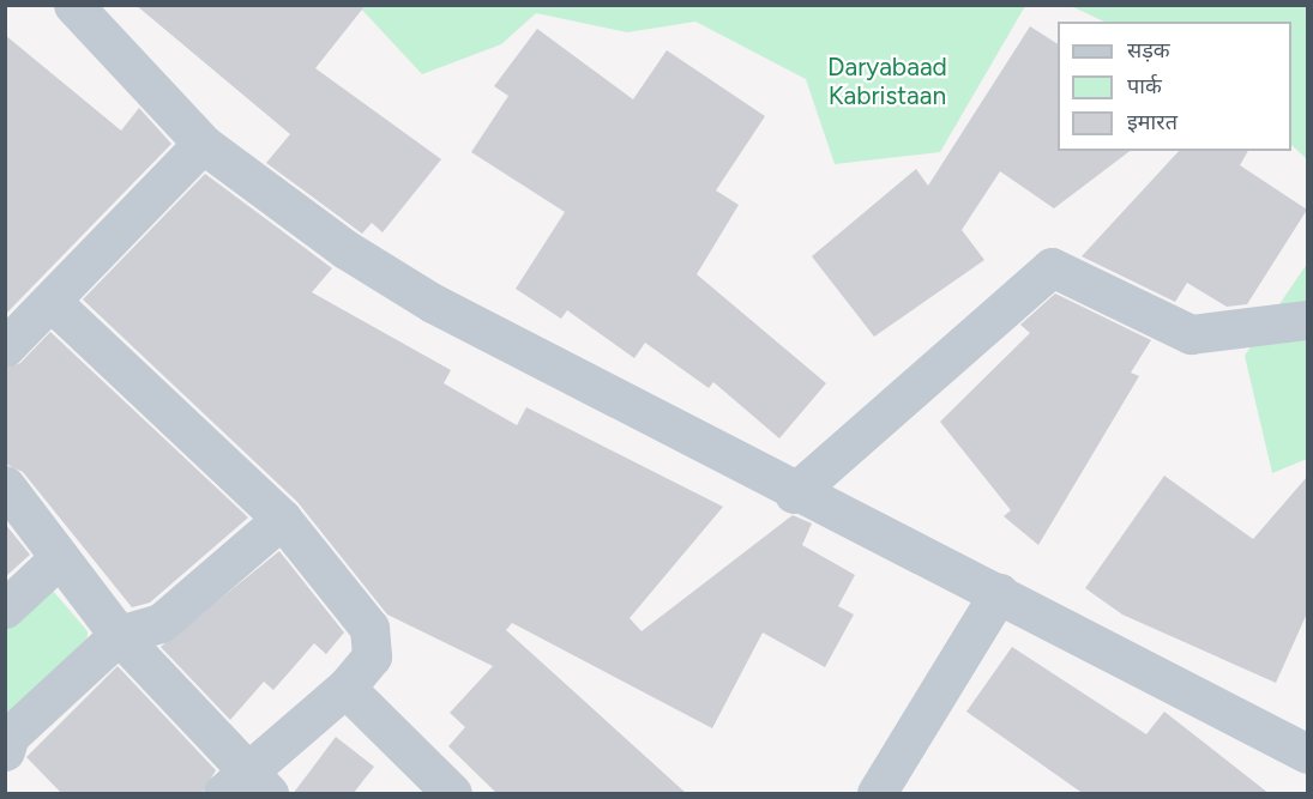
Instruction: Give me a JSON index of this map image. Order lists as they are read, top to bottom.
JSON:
{
  "parks": ["Daryabaad Kabristaan"],
  "legend": ["सड़क", "पार्क", "इमारत"]
}
